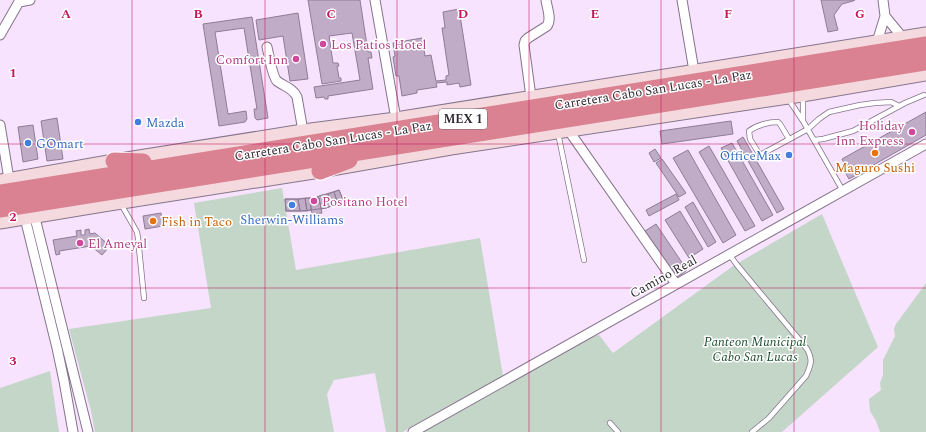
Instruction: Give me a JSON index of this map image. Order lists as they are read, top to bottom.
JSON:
{
  "streets": {
    "highway": ["Carretera Cabo San Lucas - La Paz", "MEX 1"],
    "street": ["Camino Real"]
  },
  "parks": ["Panteon Municipal Cabo San Lucas"],
  "places": [
    "Los Patios Hotel",
    "Comfort Inn",
    "Mazda",
    "Holiday Inn Express",
    "GOmart",
    "Maguro Sushi",
    "OfficeMax",
    "Positano Hotel",
    "Sherwin-Williams",
    "Fish in Taco",
    "El Ameyal"
  ],
  "grid": {
    "columns": [
      "A",
      "B",
      "C",
      "D",
      "E",
      "F",
      "G"
    ],
    "rows": ["1", "2", "3"]
  }
}
